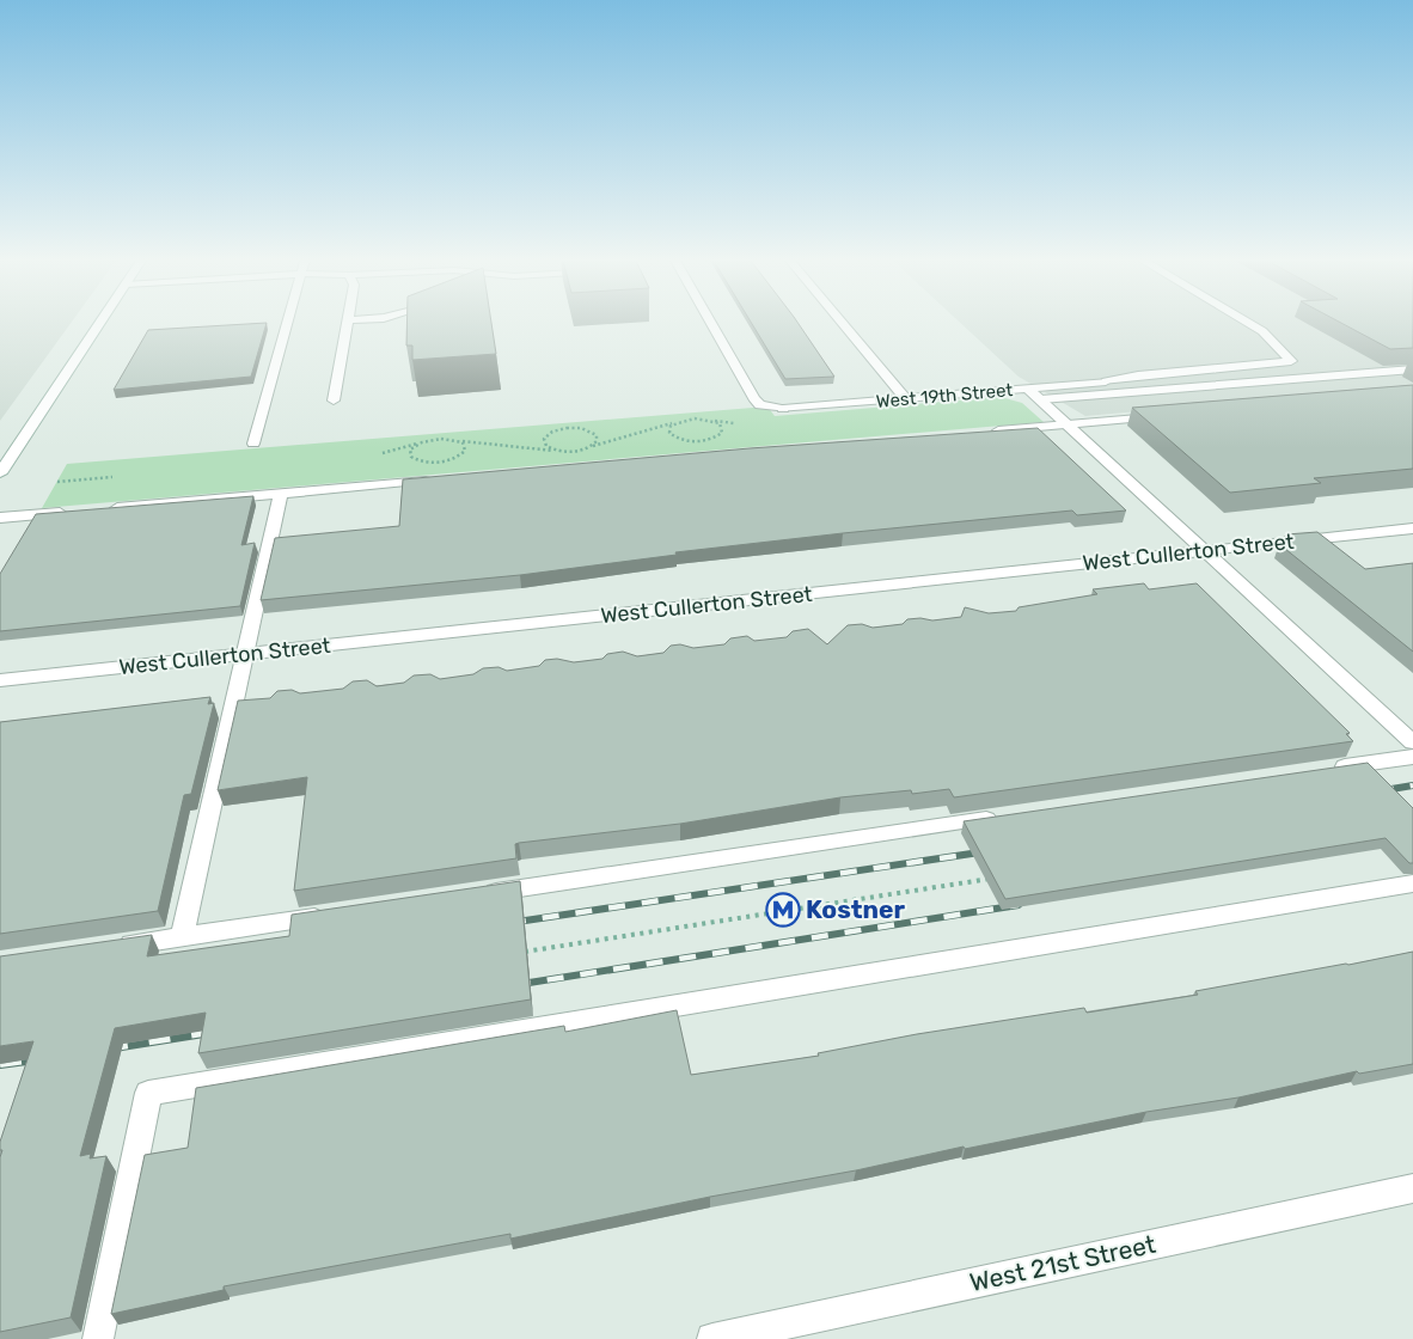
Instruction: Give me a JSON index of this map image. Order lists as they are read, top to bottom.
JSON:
{
  "streets": {
    "street": ["West 19th Street", "West Cullerton Street", "West 21st Street"]
  },
  "places": {
    "metro station": ["Kostner"]
  }
}
